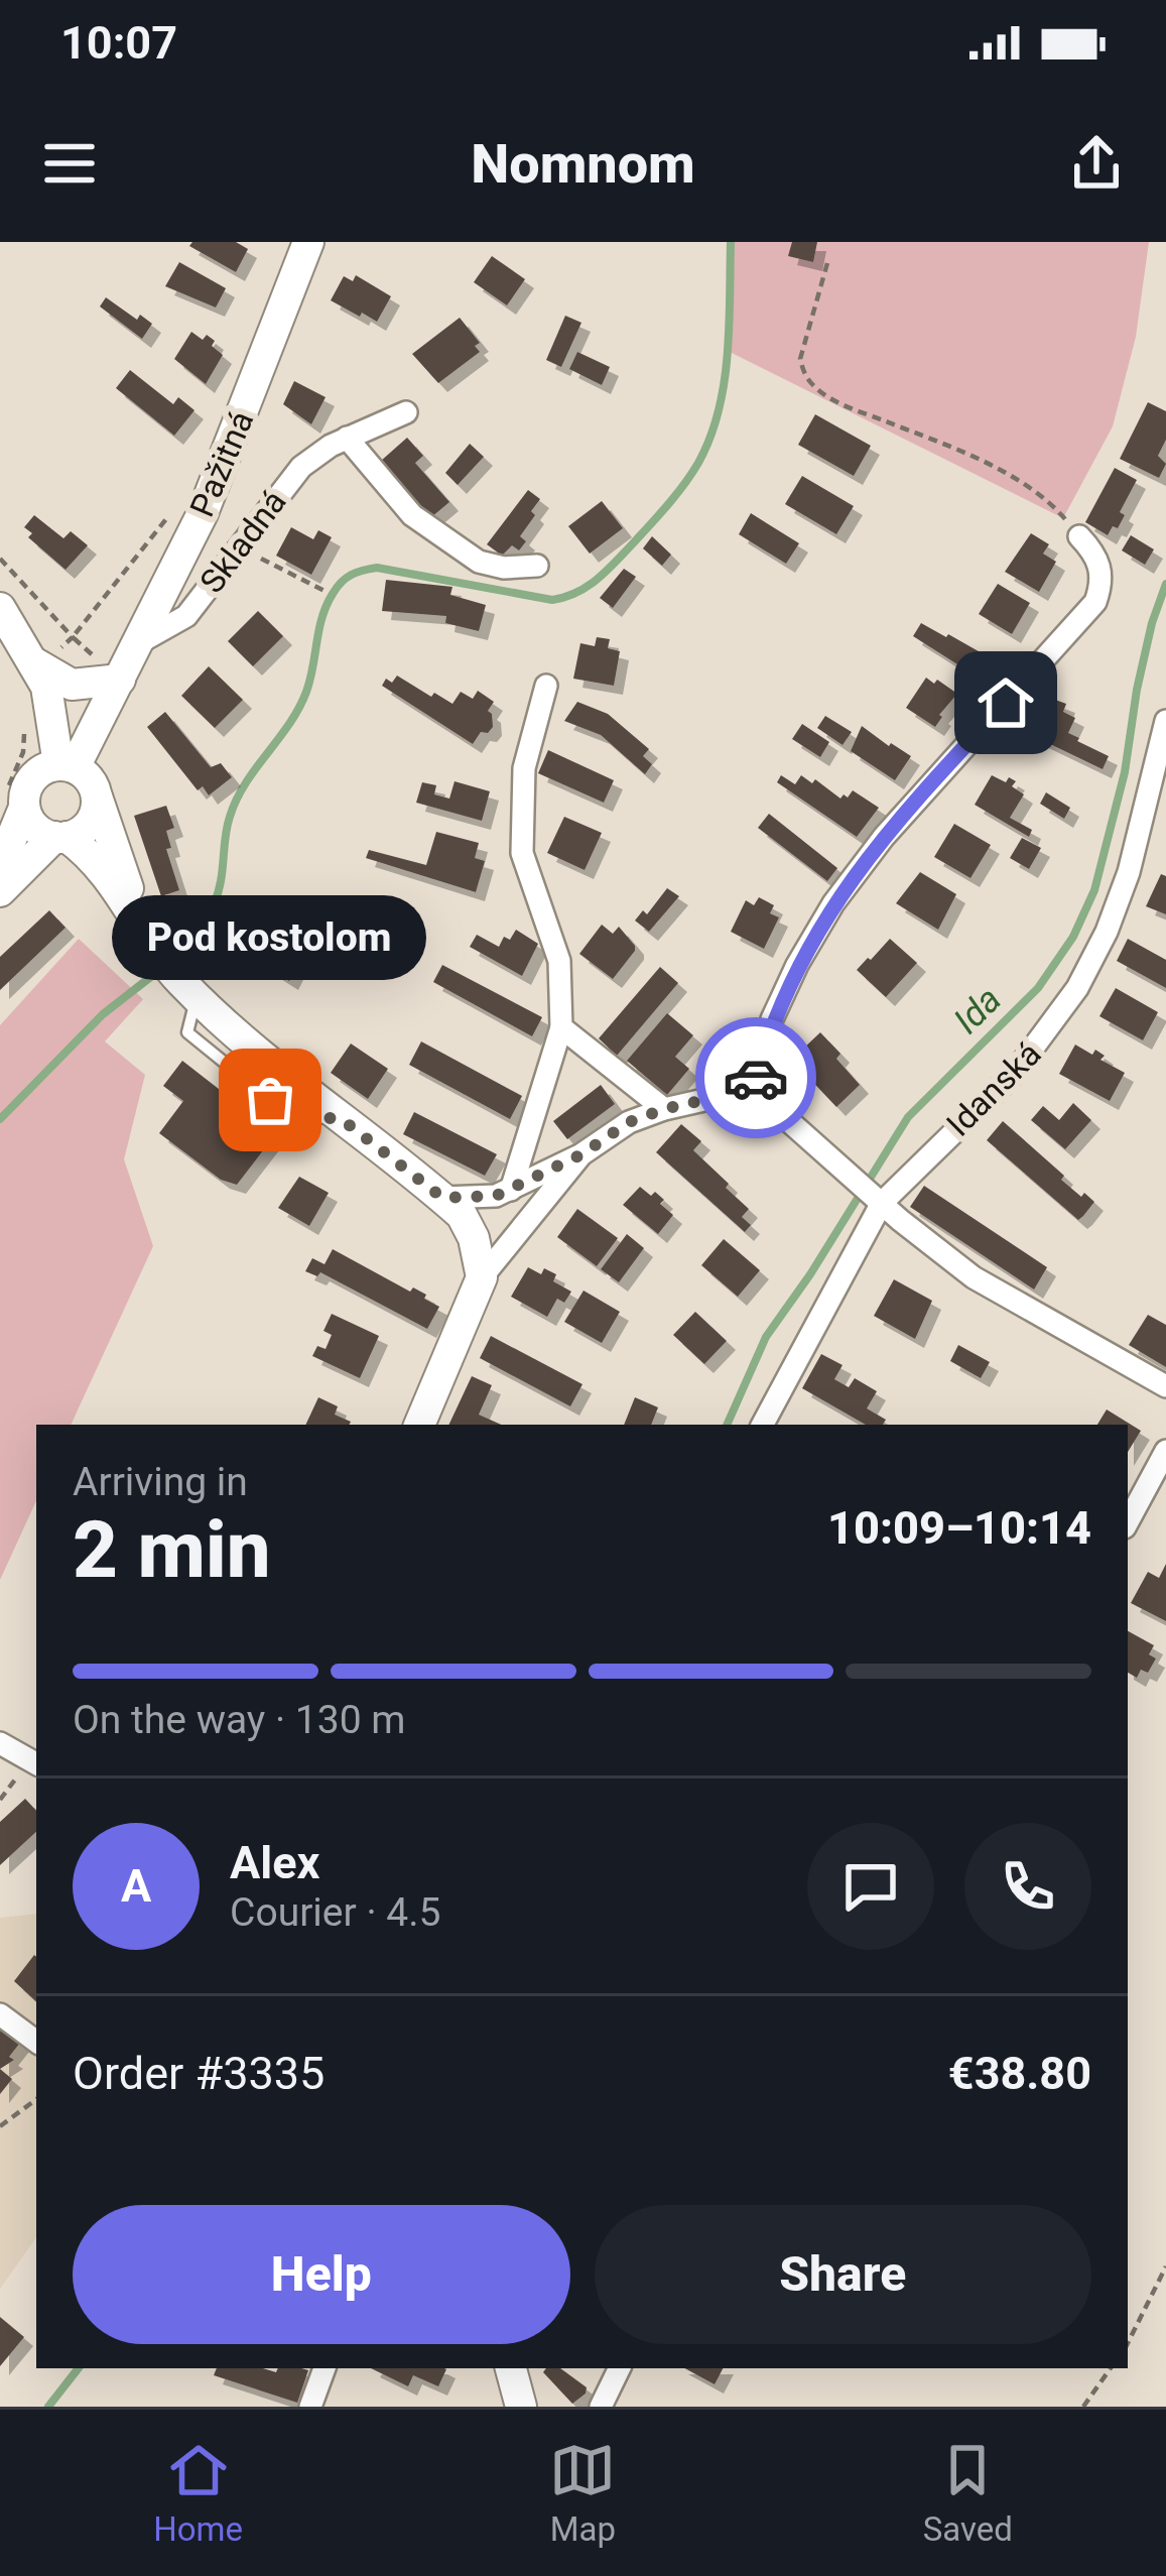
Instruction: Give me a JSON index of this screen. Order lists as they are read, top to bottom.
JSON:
{
  "streets": {
    "main road": ["Pažitná"],
    "street": ["Skladná", "Idanská"]
  },
  "crossings": [
    ["Pažitná", "Skladná"]
  ],
  "water": ["Ida"],
  "places": ["Pod kostolom"],
  "page": {
    "status": "10:07",
    "header": "Nomnom",
    "bubble": "Pod kostolom",
    "heading": ["2 min", "Arriving in", "10:09–10:14"],
    "panel": [
      "Alex",
      "Courier · 4.5",
      "Order #3335",
      "€38.80"
    ],
    "bar": "On the way · 130 m",
    "round": "A",
    "buttons": ["Help", "Share"],
    "tabs": ["Home", "Map", "Saved"]
  }
}
